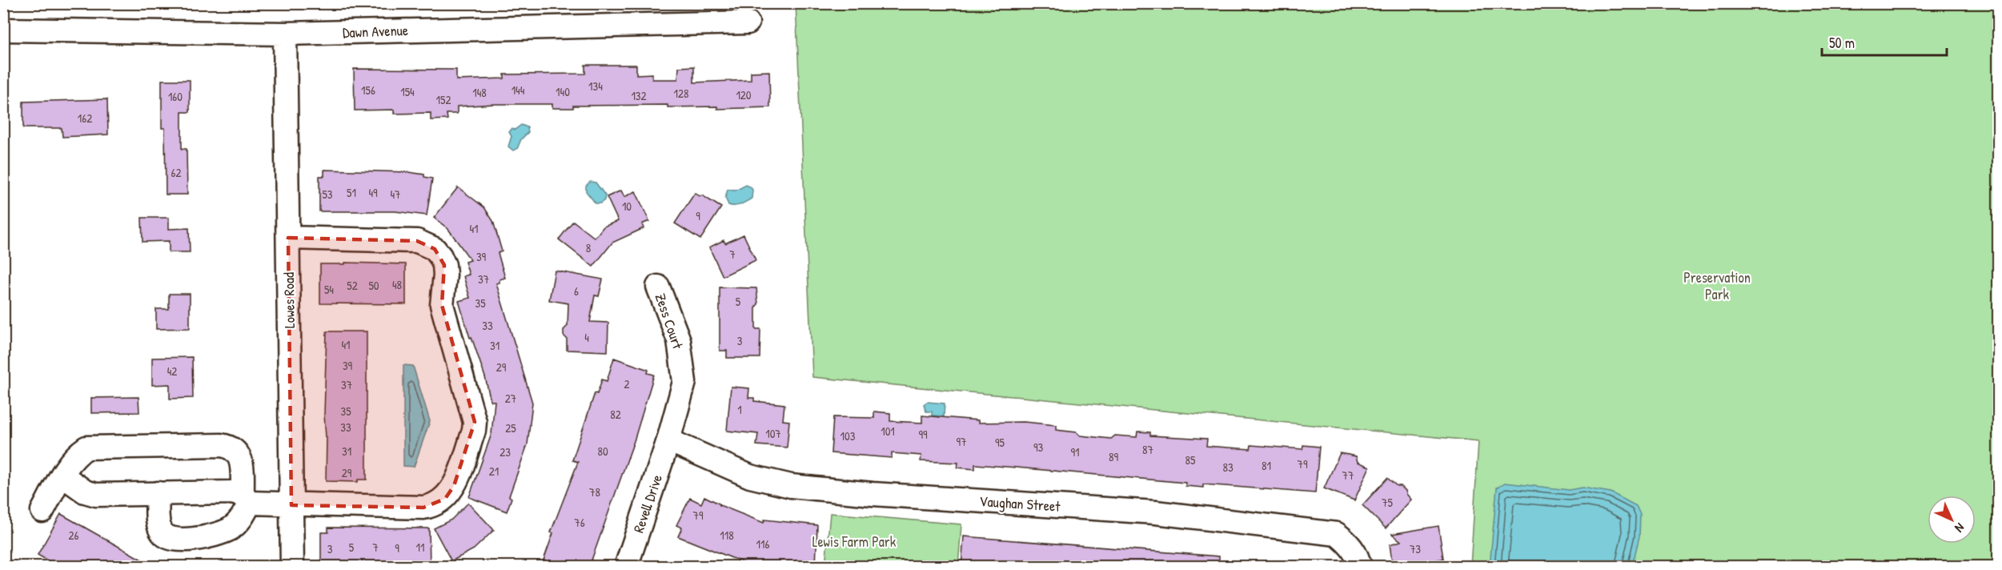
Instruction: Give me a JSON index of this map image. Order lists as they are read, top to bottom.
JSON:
{
  "streets": {
    "street": [
      "Dawn Avenue",
      "Lowes Road",
      "Zess Court",
      "Revell Drive",
      "Vaughan Street"
    ]
  },
  "crossings": [
    ["Dawn Avenue", "Lowes Road"],
    ["Zess Court", "Revell Drive"],
    ["Zess Court", "Vaughan Street"],
    ["Revell Drive", "Vaughan Street"]
  ],
  "parks": ["Preservation Park", "Lewis Farm Park"],
  "house_numbers": [
    "134",
    "156",
    "144",
    "154",
    "140",
    "148",
    "128",
    "120",
    "132",
    "160",
    "152",
    "162",
    "62",
    "51",
    "49",
    "53",
    "47",
    "10",
    "9",
    "41",
    "8",
    "7",
    "39",
    "37",
    "48",
    "52",
    "50",
    "54",
    "6",
    "5",
    "35",
    "33",
    "4",
    "3",
    "41",
    "31",
    "39",
    "29",
    "42",
    "2",
    "37",
    "27",
    "1",
    "35",
    "82",
    "33",
    "25",
    "101",
    "107",
    "99",
    "103",
    "97",
    "95",
    "93",
    "87",
    "31",
    "80",
    "23",
    "91",
    "89",
    "85",
    "79",
    "81",
    "83",
    "21",
    "29",
    "77",
    "78",
    "75",
    "79",
    "76",
    "26",
    "118",
    "116",
    "5",
    "7",
    "11",
    "9",
    "3",
    "73"
  ],
  "scale_bar": "50 m",
  "north": "bottom right"
}
